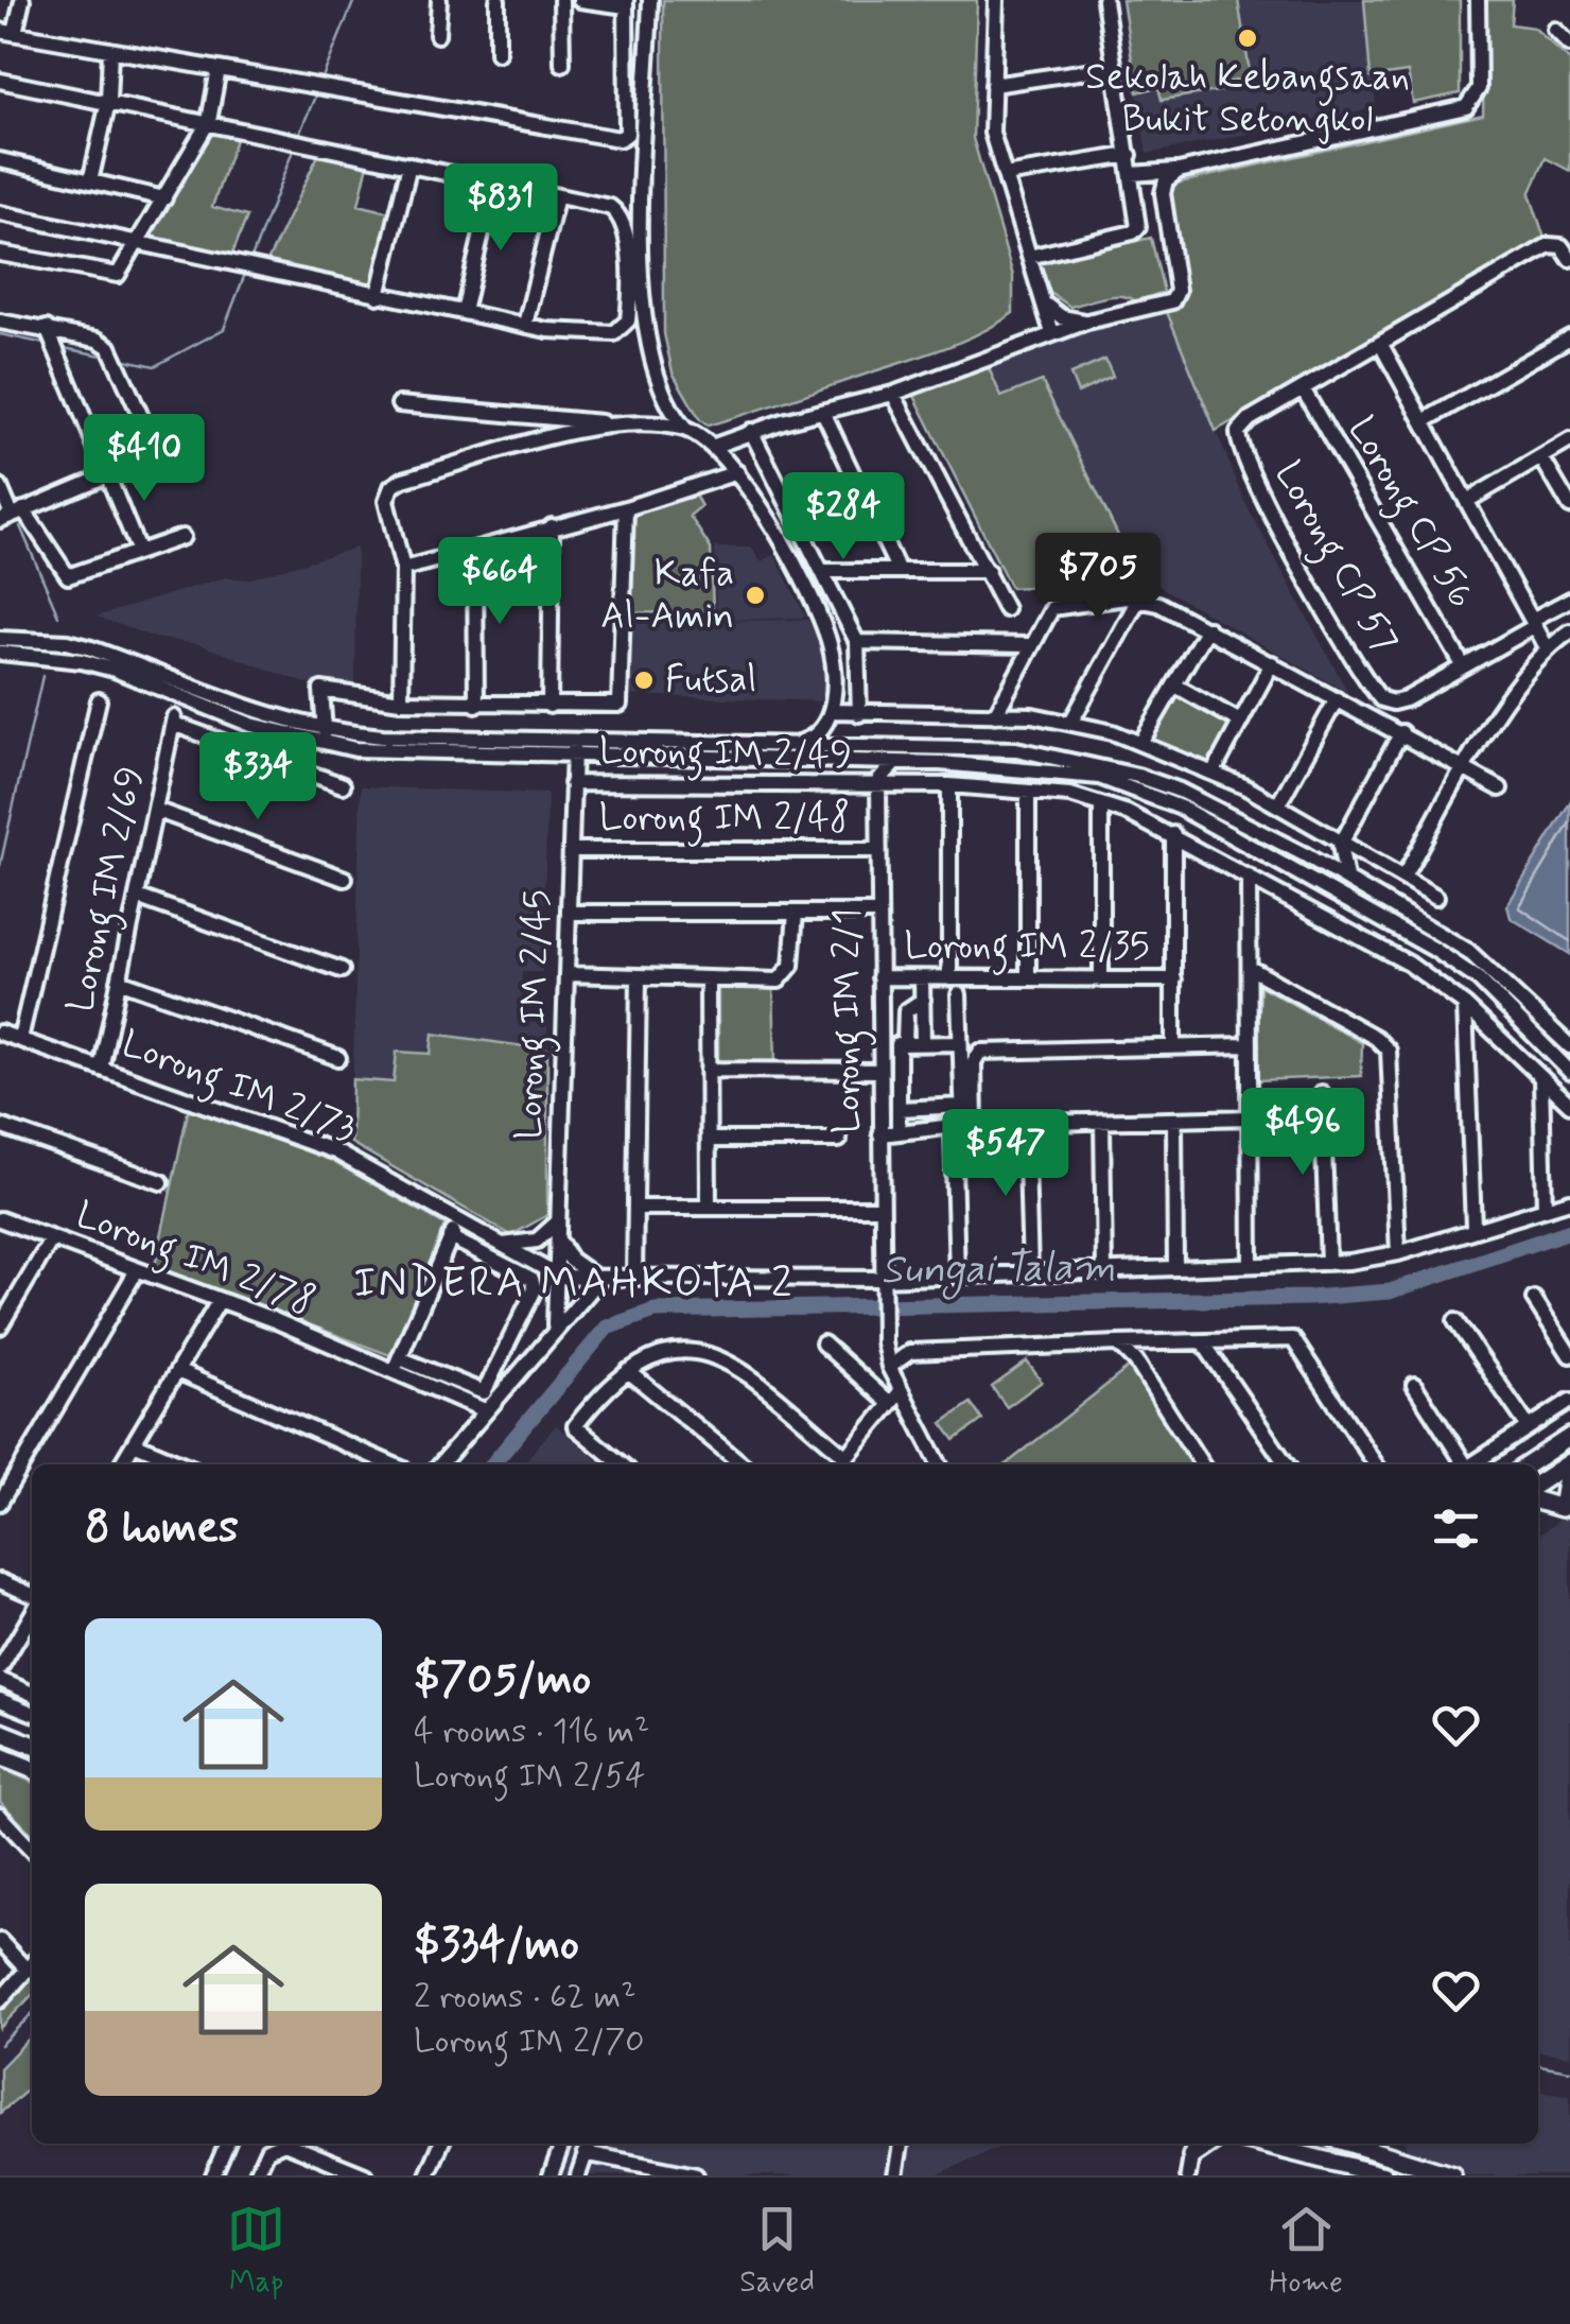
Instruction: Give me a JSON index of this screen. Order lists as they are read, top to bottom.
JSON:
{
  "streets": {
    "street": [
      "Lorong CP 56",
      "Lorong CP 57",
      "Lorong IM 2/49",
      "Lorong IM 2/48",
      "Lorong IM 2/69",
      "Lorong IM 2/35",
      "Lorong IM 2/45",
      "Lorong IM 2/1",
      "Lorong IM 2/73",
      "Lorong IM 2/78"
    ]
  },
  "crossings": [
    ["Lorong CP 56", "Lorong CP 57"],
    ["Lorong IM 2/49", "Lorong IM 2/45"],
    ["Lorong IM 2/49", "Lorong IM 2/1"],
    ["Lorong IM 2/48", "Lorong IM 2/45"],
    ["Lorong IM 2/48", "Lorong IM 2/1"],
    ["Lorong IM 2/69", "Lorong IM 2/73"],
    ["Lorong IM 2/35", "Lorong IM 2/1"],
    ["Lorong IM 2/45", "Lorong IM 2/73"]
  ],
  "districts": ["INDERA MAHKOTA 2"],
  "water": ["Sungai Talam"],
  "places": ["Sekolah Kebangsaan Bukit Setongkol", "Kafa Al-Amin", "Futsal"],
  "page": {
    "price": [
      "$831",
      "$410",
      "$284",
      "$705",
      "$664",
      "$334",
      "$496",
      "$547"
    ],
    "heading": "8 homes",
    "list": [
      {
        "name": "$705/mo",
        "note": "4 rooms · 116 m² · Lorong IM 2/54"
      },
      {
        "name": "$334/mo",
        "note": "2 rooms · 62 m² · Lorong IM 2/70"
      }
    ],
    "tabs": ["Map", "Saved", "Home"]
  }
}
